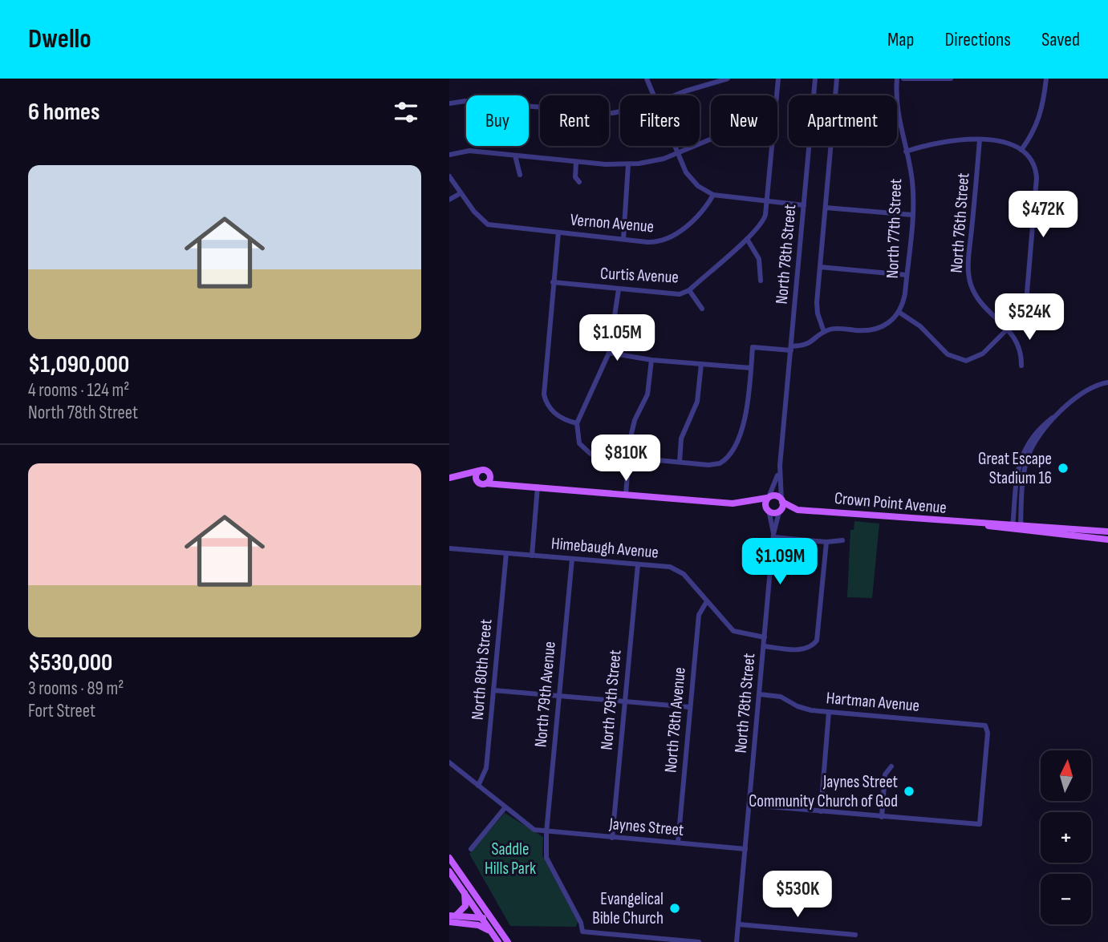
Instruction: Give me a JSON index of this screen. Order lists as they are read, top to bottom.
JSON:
{
  "streets": {
    "main road": ["Crown Point Avenue"],
    "street": [
      "Vernon Avenue",
      "North 76th Street",
      "North 77th Street",
      "North 78th Street",
      "Curtis Avenue",
      "Himebaugh Avenue",
      "North 80th Street",
      "North 79th Avenue",
      "North 79th Street",
      "Hartman Avenue",
      "North 78th Avenue",
      "Jaynes Street"
    ]
  },
  "crossings": [
    ["North 78th Street", "Himebaugh Avenue"],
    ["North 78th Street", "Hartman Avenue"],
    ["North 78th Street", "Jaynes Street"],
    ["Himebaugh Avenue", "North 80th Street"],
    ["Himebaugh Avenue", "North 79th Avenue"],
    ["Himebaugh Avenue", "North 79th Street"],
    ["Himebaugh Avenue", "North 78th Avenue"],
    ["North 80th Street", "Jaynes Street"],
    ["North 79th Avenue", "Jaynes Street"],
    ["North 79th Street", "Jaynes Street"],
    ["North 78th Avenue", "Jaynes Street"]
  ],
  "parks": ["Saddle Hills Park"],
  "places": ["Great Escape Stadium 16", "Jaynes Street Community Church of God", "Evangelical Bible Church"],
  "north": "top",
  "page": {
    "header": "Dwello",
    "nav": ["Map", "Directions", "Saved"],
    "heading": "6 homes",
    "chip": [
      "Buy",
      "Rent",
      "Filters",
      "New",
      "Apartment"
    ],
    "list": [
      {
        "name": "$1,090,000",
        "note": "4 rooms · 124 m² · North 78th Street"
      },
      {
        "name": "$530,000",
        "note": "3 rooms · 89 m² · Fort Street"
      }
    ],
    "price": [
      "$472K",
      "$524K",
      "$1.05M",
      "$810K",
      "$1.09M",
      "$530K"
    ],
    "map_buttons": ["+", "−"]
  }
}
